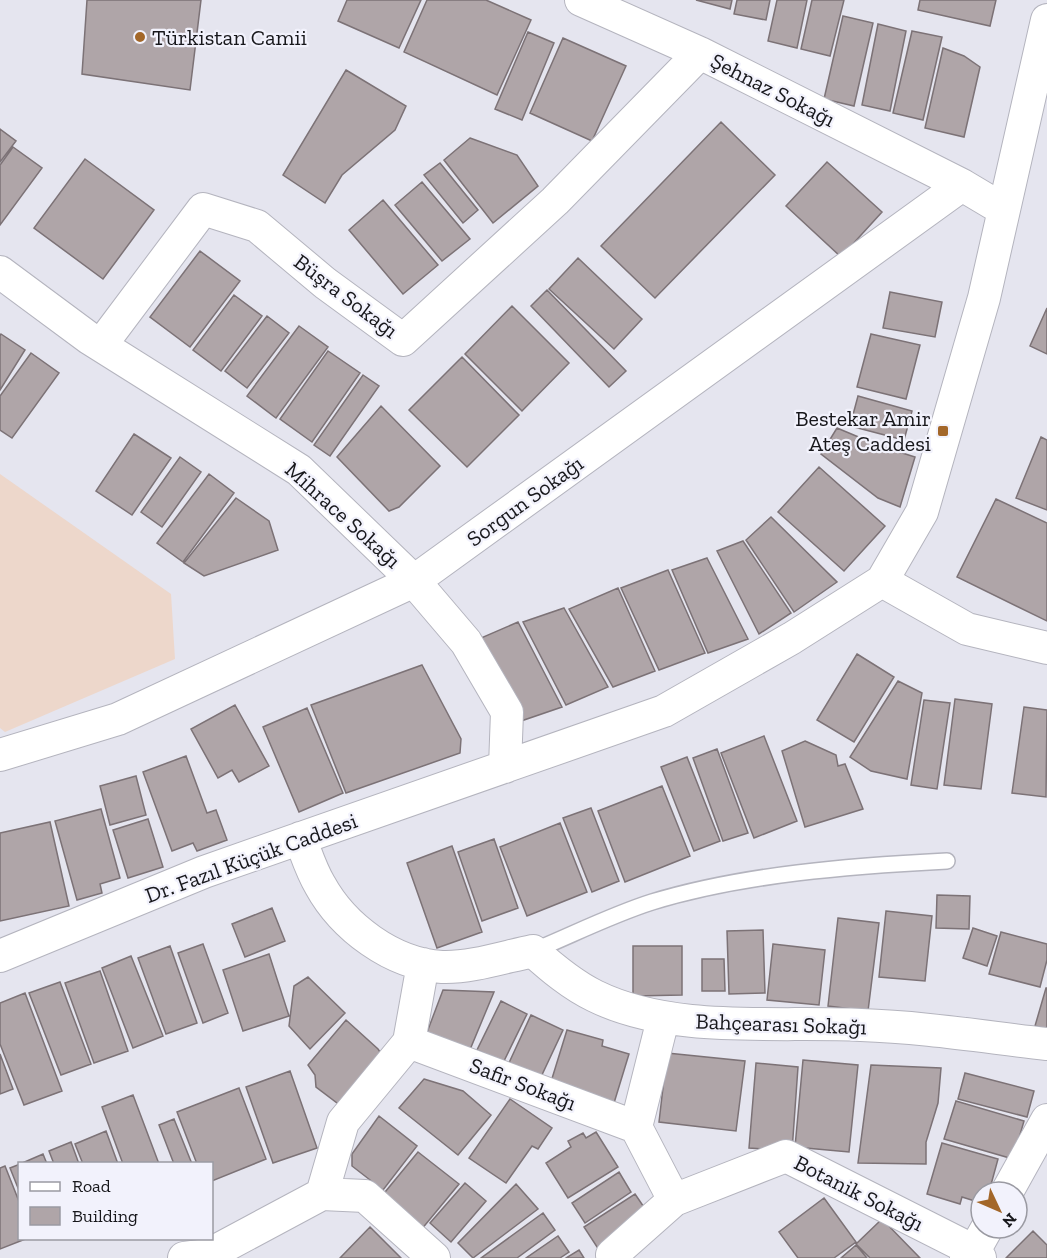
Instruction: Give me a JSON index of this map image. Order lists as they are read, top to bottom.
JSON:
{
  "streets": {
    "street": [
      "Şehnaz Sokağı",
      "Büşra Sokağı",
      "Sorgun Sokağı",
      "Mihrace Sokağı",
      "Dr. Fazıl Küçük Caddesi",
      "Bahçearası Sokağı",
      "Safir Sokağı",
      "Botanik Sokağı"
    ]
  },
  "crossings": [
    ["Şehnaz Sokağı", "Büşra Sokağı"],
    ["Şehnaz Sokağı", "Sorgun Sokağı"],
    ["Büşra Sokağı", "Mihrace Sokağı"],
    ["Sorgun Sokağı", "Mihrace Sokağı"],
    ["Mihrace Sokağı", "Dr. Fazıl Küçük Caddesi"]
  ],
  "places": {
    "other": ["Türkistan Camii"],
    "transit": ["Bestekar Amir Ateş Caddesi"]
  },
  "legend": ["Road", "Building"],
  "north": "bottom right"
}
